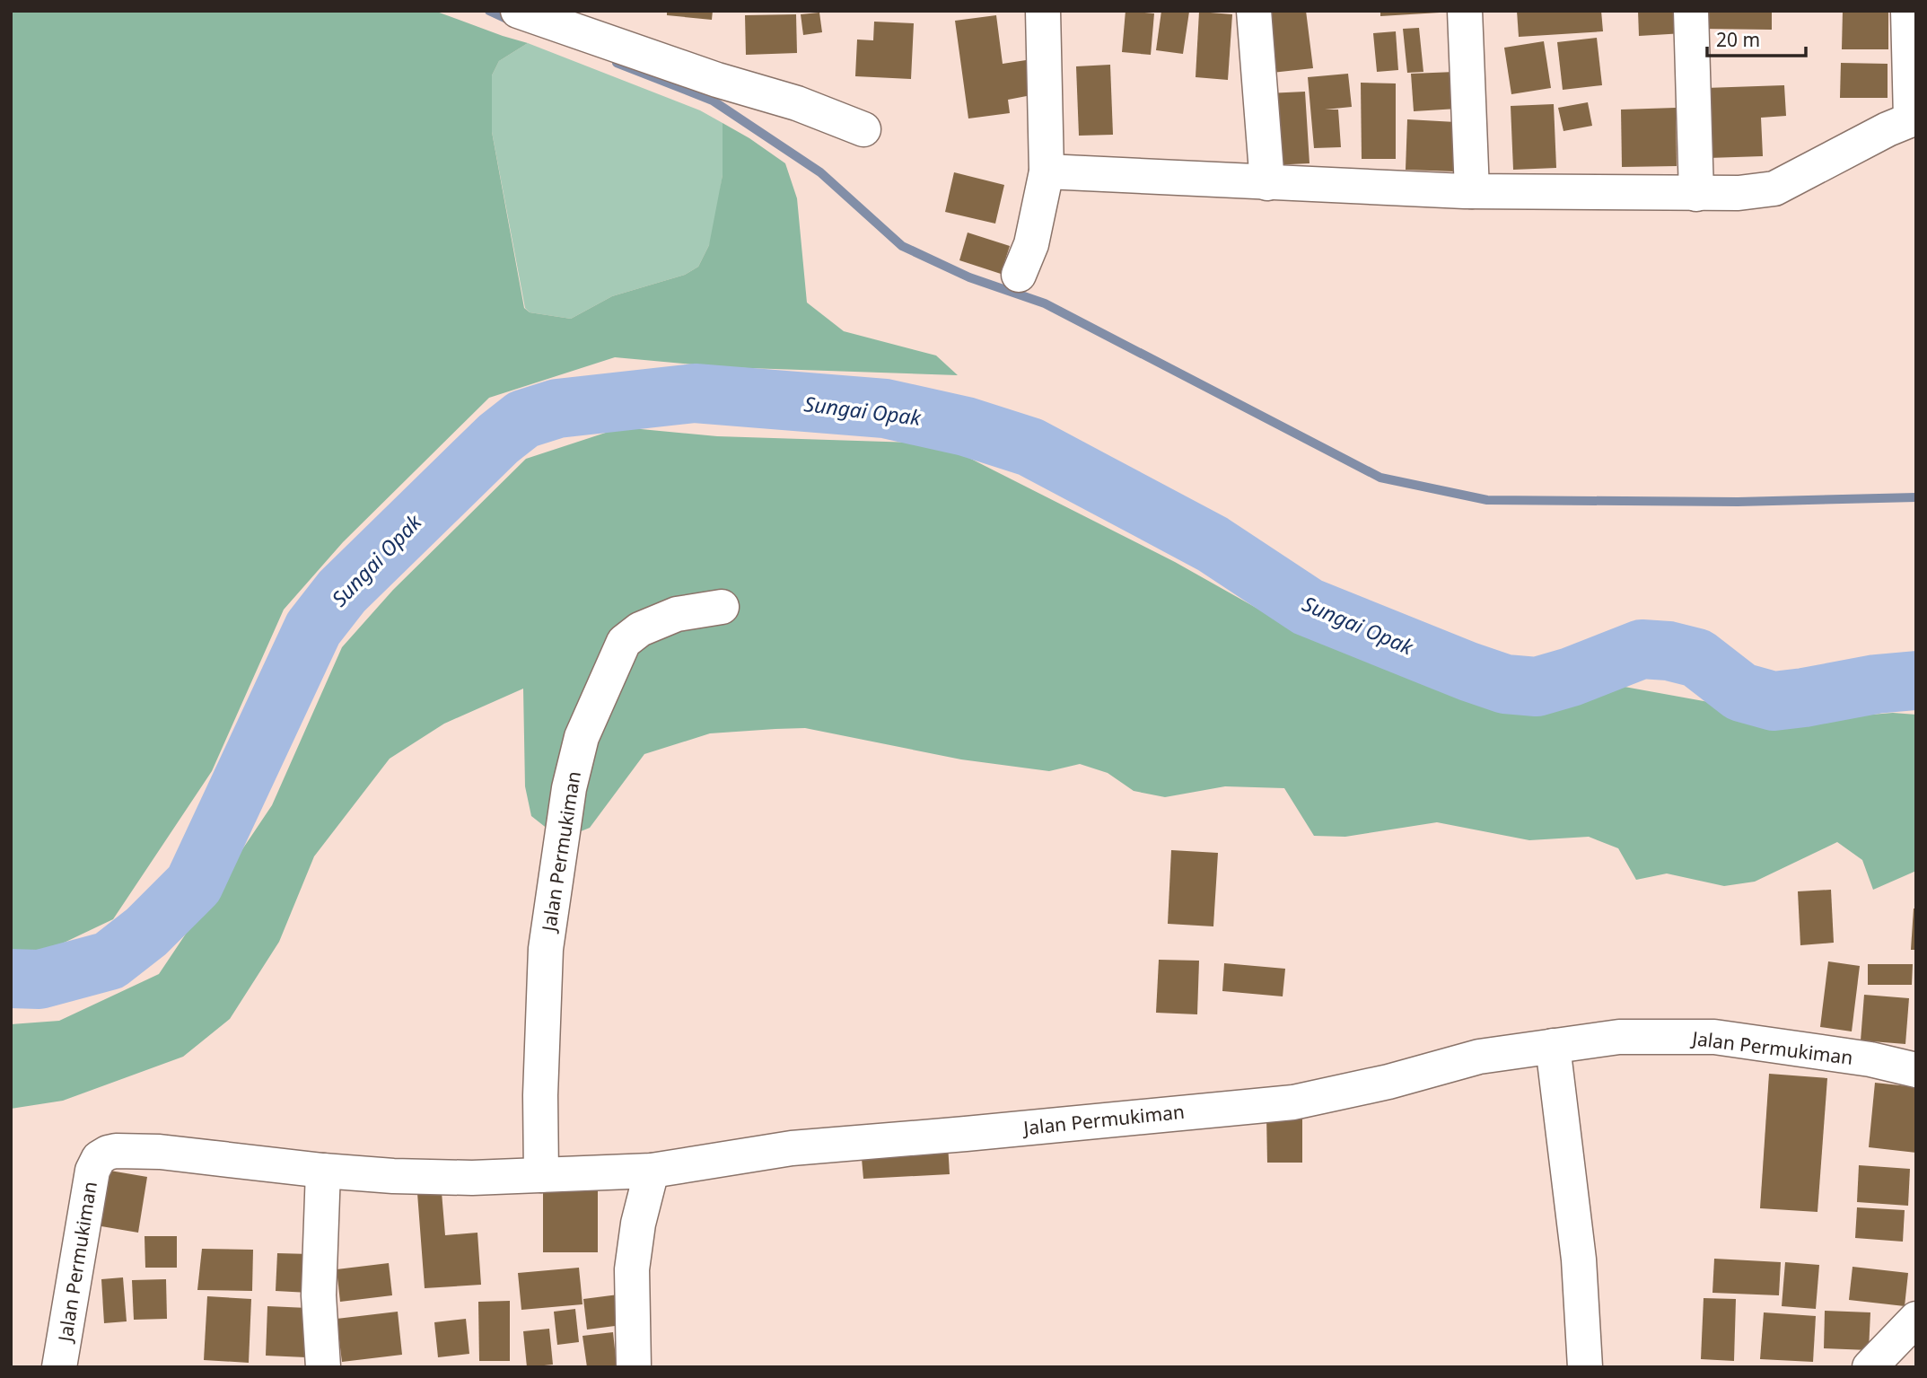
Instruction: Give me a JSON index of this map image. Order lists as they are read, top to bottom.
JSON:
{
  "streets": {
    "street": ["Jalan Permukiman"]
  },
  "water": ["Sungai Opak"],
  "scale_bar": "20 m"
}
